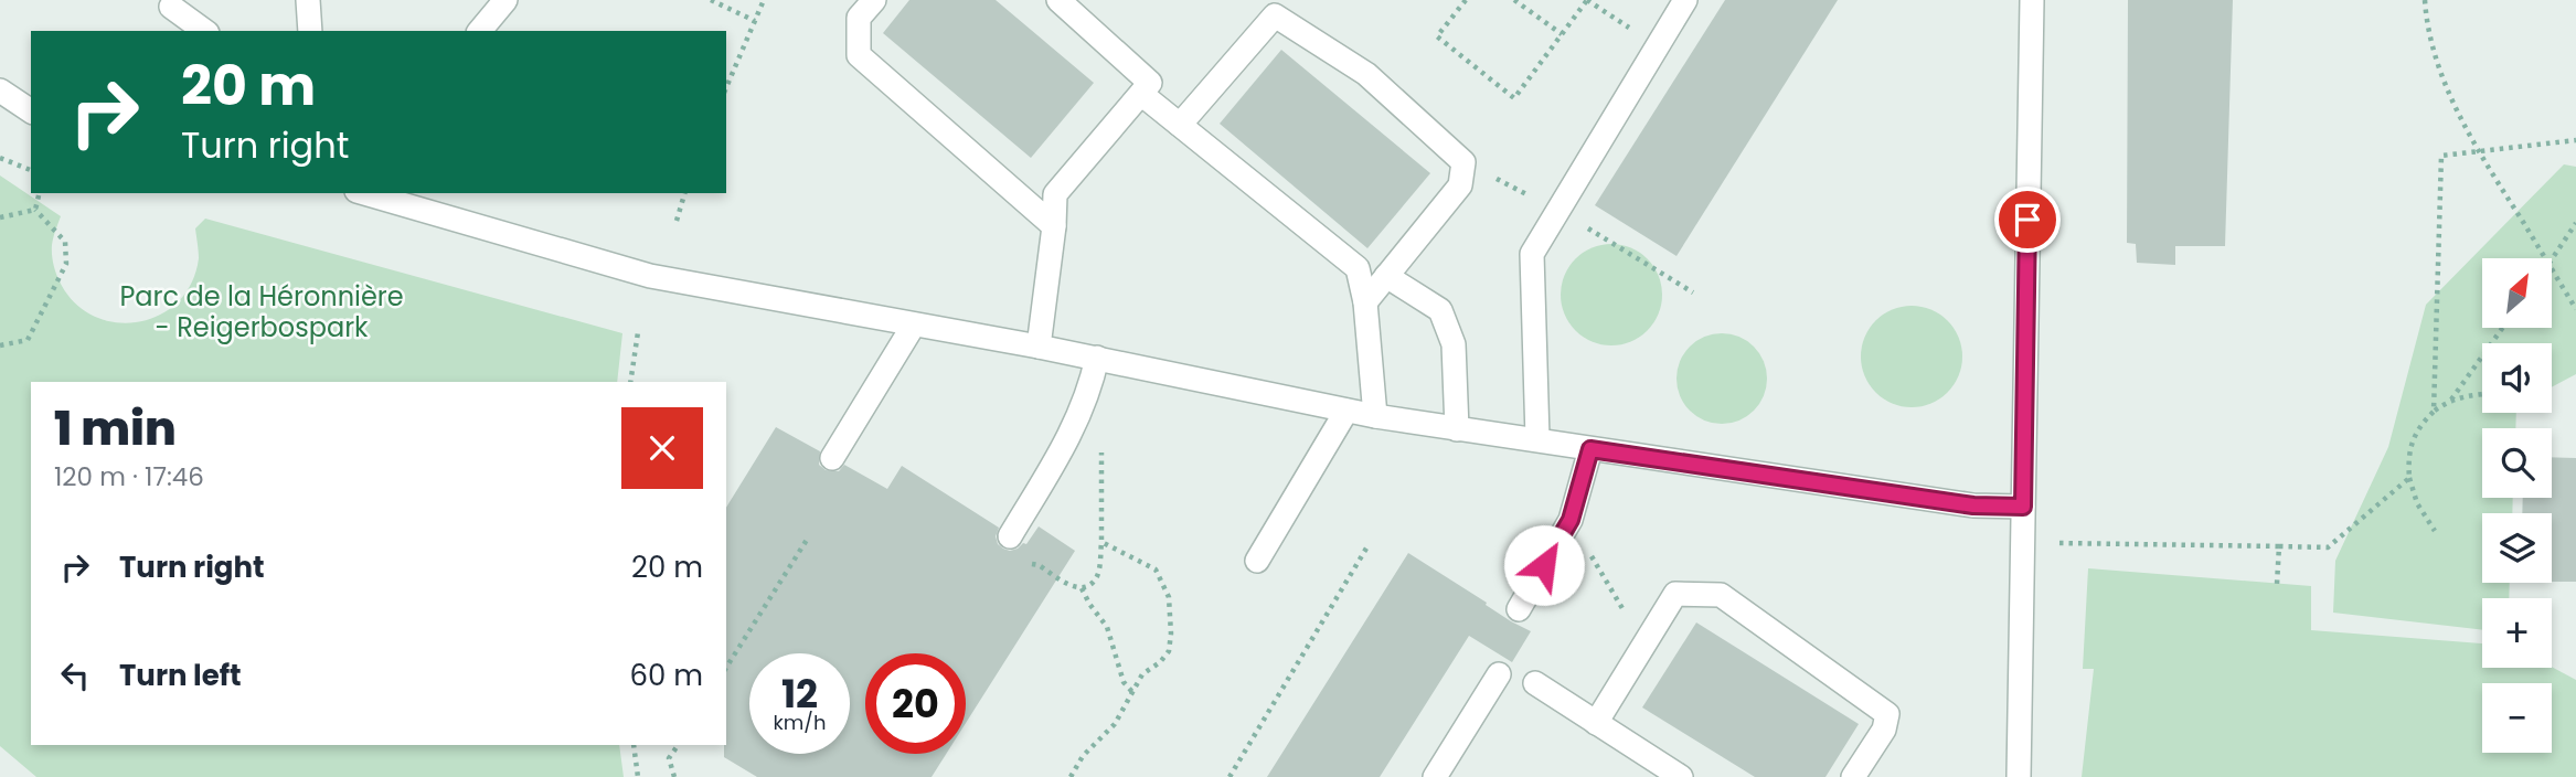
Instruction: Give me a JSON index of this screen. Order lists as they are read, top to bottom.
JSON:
{
  "parks": ["Parc de la Héronnière - Reigerbospark"],
  "north": "top right",
  "page": {
    "turn": ["20 m", "Turn right"],
    "map_buttons": ["+", "−"],
    "heading": ["1 min", "120 m · 17:46"],
    "list": [
      {
        "name": "Turn right",
        "value": "20 m"
      },
      {
        "name": "Turn left",
        "value": "60 m"
      }
    ],
    "speed": "12 km/h",
    "limit": "20"
  }
}
